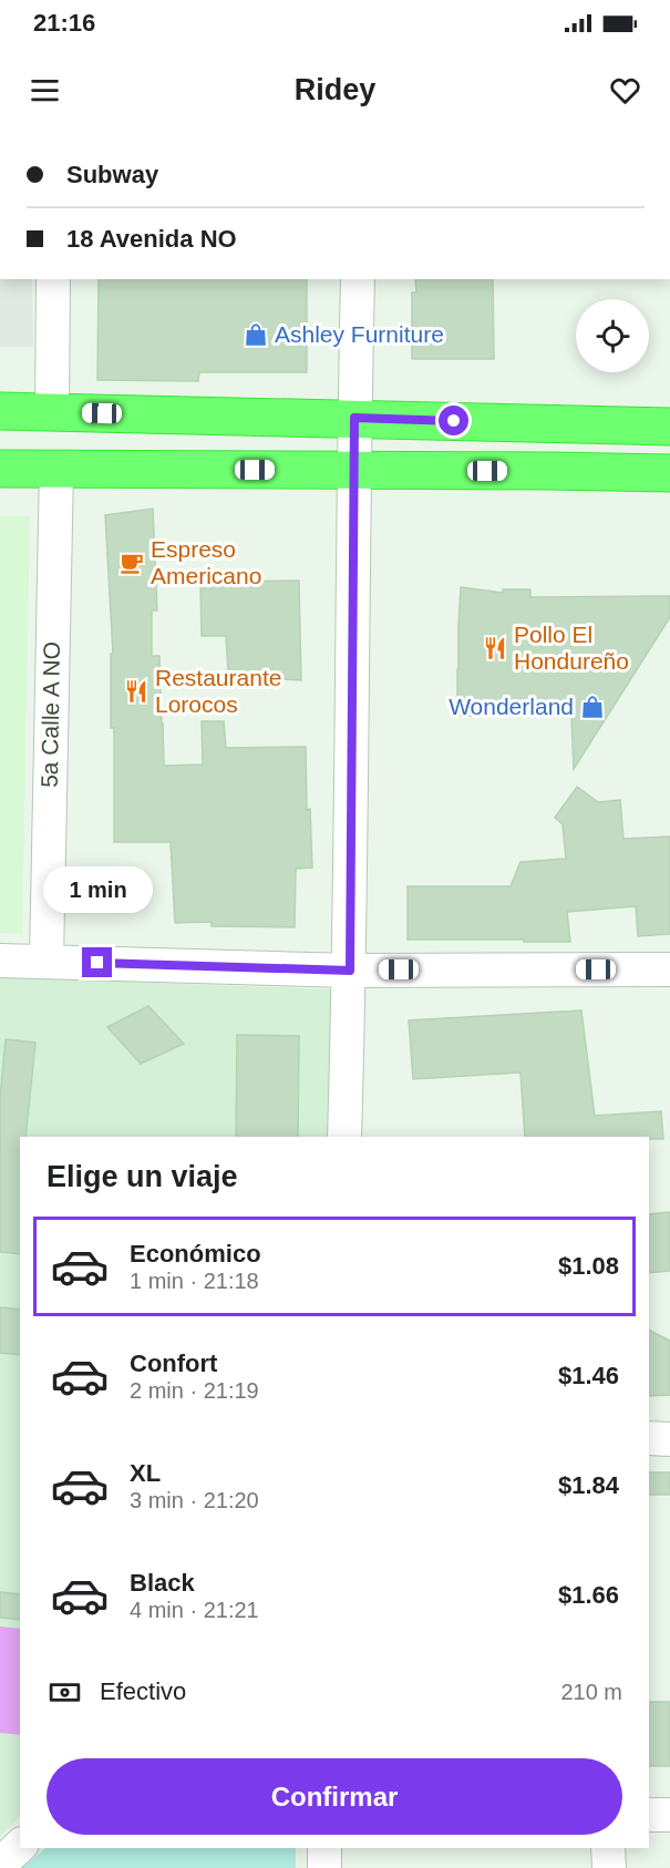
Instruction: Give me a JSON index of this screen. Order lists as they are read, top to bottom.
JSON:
{
  "streets": {
    "street": ["5a Calle A NO"]
  },
  "places": {
    "shop": ["Ashley Furniture", "Wonderland"],
    "cafe": ["Espreso Americano"],
    "restaurant": ["Pollo El Hondureño", "Restaurante Lorocos"]
  },
  "page": {
    "status": "21:16",
    "header": "Ridey",
    "banner": ["Subway", "18 Avenida NO"],
    "bubble": "1 min",
    "heading": "Elige un viaje",
    "list": [
      {
        "name": "Económico",
        "note": "1 min · 21:18",
        "value": "$1.08"
      },
      {
        "name": "Confort",
        "note": "2 min · 21:19",
        "value": "$1.46"
      },
      {
        "name": "XL",
        "note": "3 min · 21:20",
        "value": "$1.84"
      },
      {
        "name": "Black",
        "note": "4 min · 21:21",
        "value": "$1.66"
      }
    ],
    "pay": ["Efectivo", "210 m"],
    "buttons": "Confirmar"
  }
}
